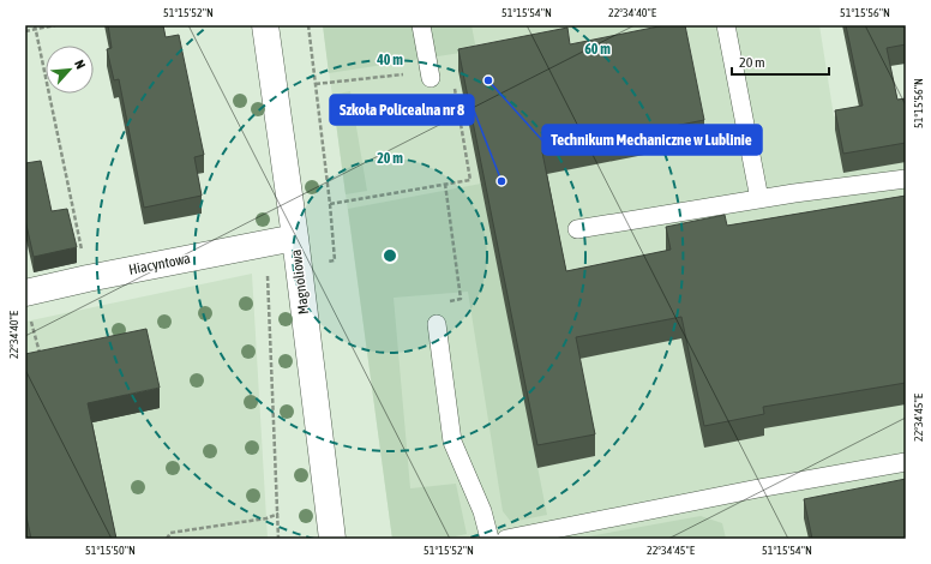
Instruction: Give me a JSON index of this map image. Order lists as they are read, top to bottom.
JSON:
{
  "streets": {
    "street": ["Hiacyntowa", "Magnoliowa"]
  },
  "crossings": [
    ["Hiacyntowa", "Magnoliowa"]
  ],
  "places": ["Technikum Mechaniczne w Lublinie", "Szkoła Policealna nr 8"],
  "scale_bar": "20 m",
  "north": "top right",
  "coordinates": [
    "51°15'52\"N",
    "51°15'54\"N",
    "22°34'40\"E",
    "51°15'56\"N",
    "22°34'45\"E",
    "51°15'50\"N"
  ],
  "rings": ["60 m", "40 m", "20 m"]
}
